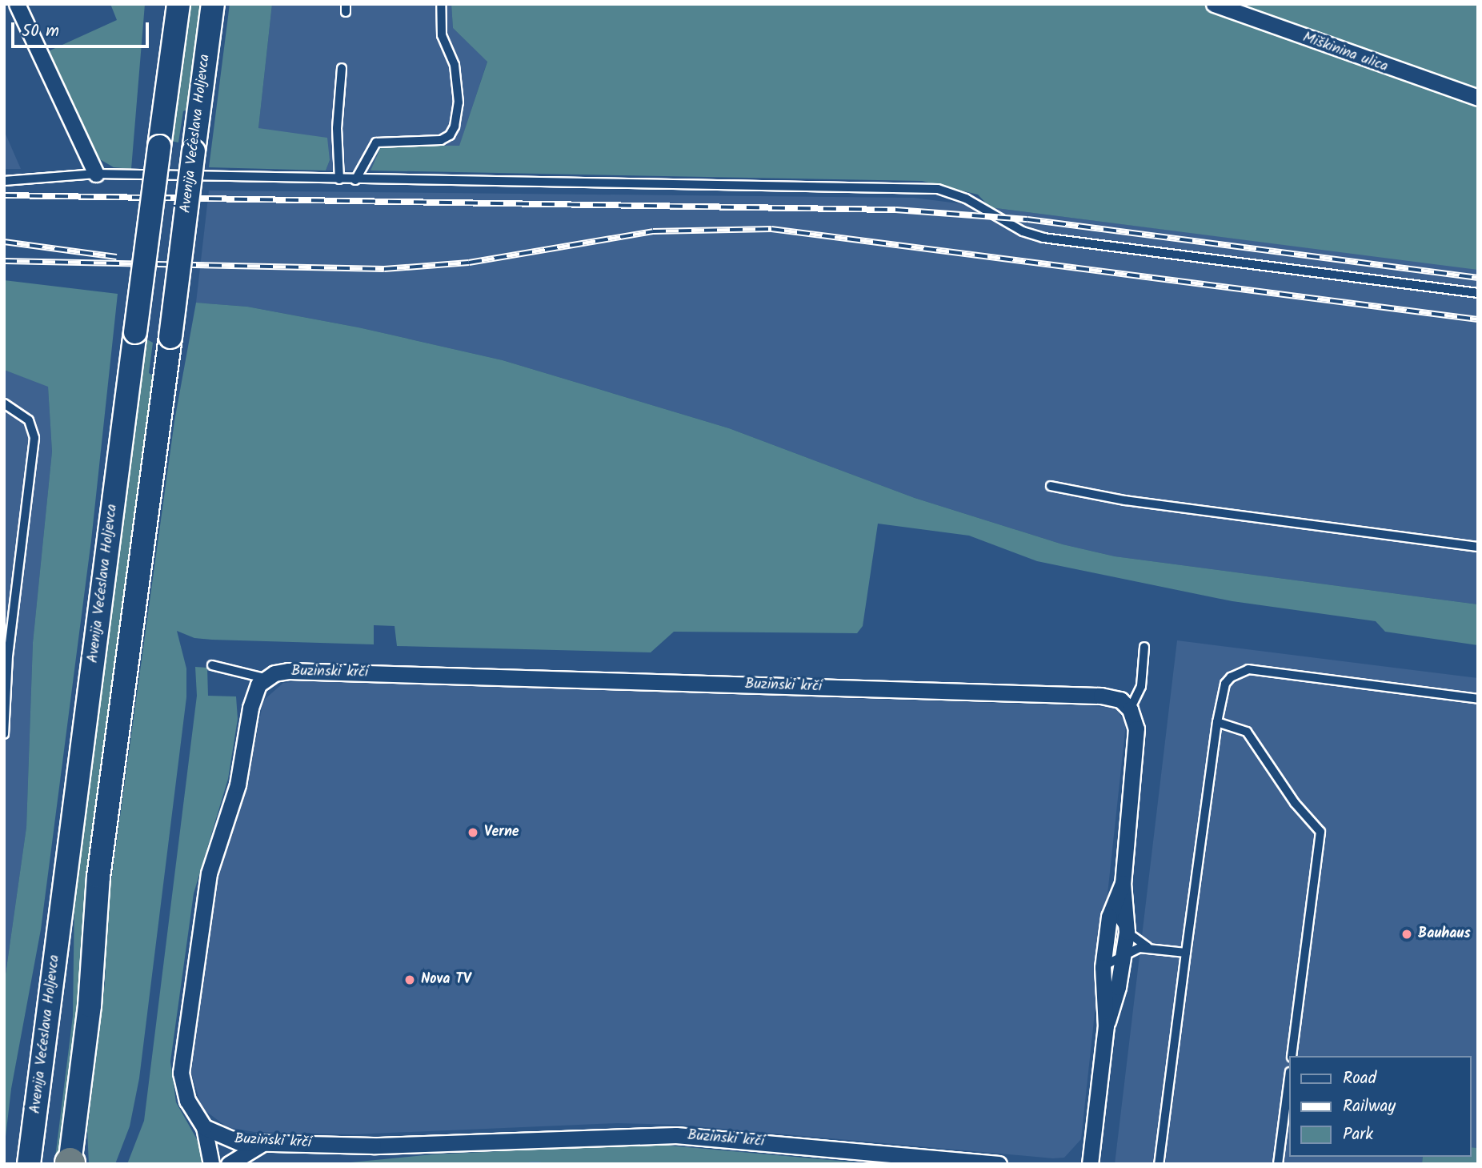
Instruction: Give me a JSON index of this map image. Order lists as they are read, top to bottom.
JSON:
{
  "streets": {
    "main road": ["Avenija Većeslava Holjevca"],
    "street": ["Miškinina ulica", "Buzinski krči"]
  },
  "places": ["Verne", "Bauhaus", "Nova TV"],
  "legend": ["Road", "Railway", "Park"],
  "scale_bar": "50 m"
}
